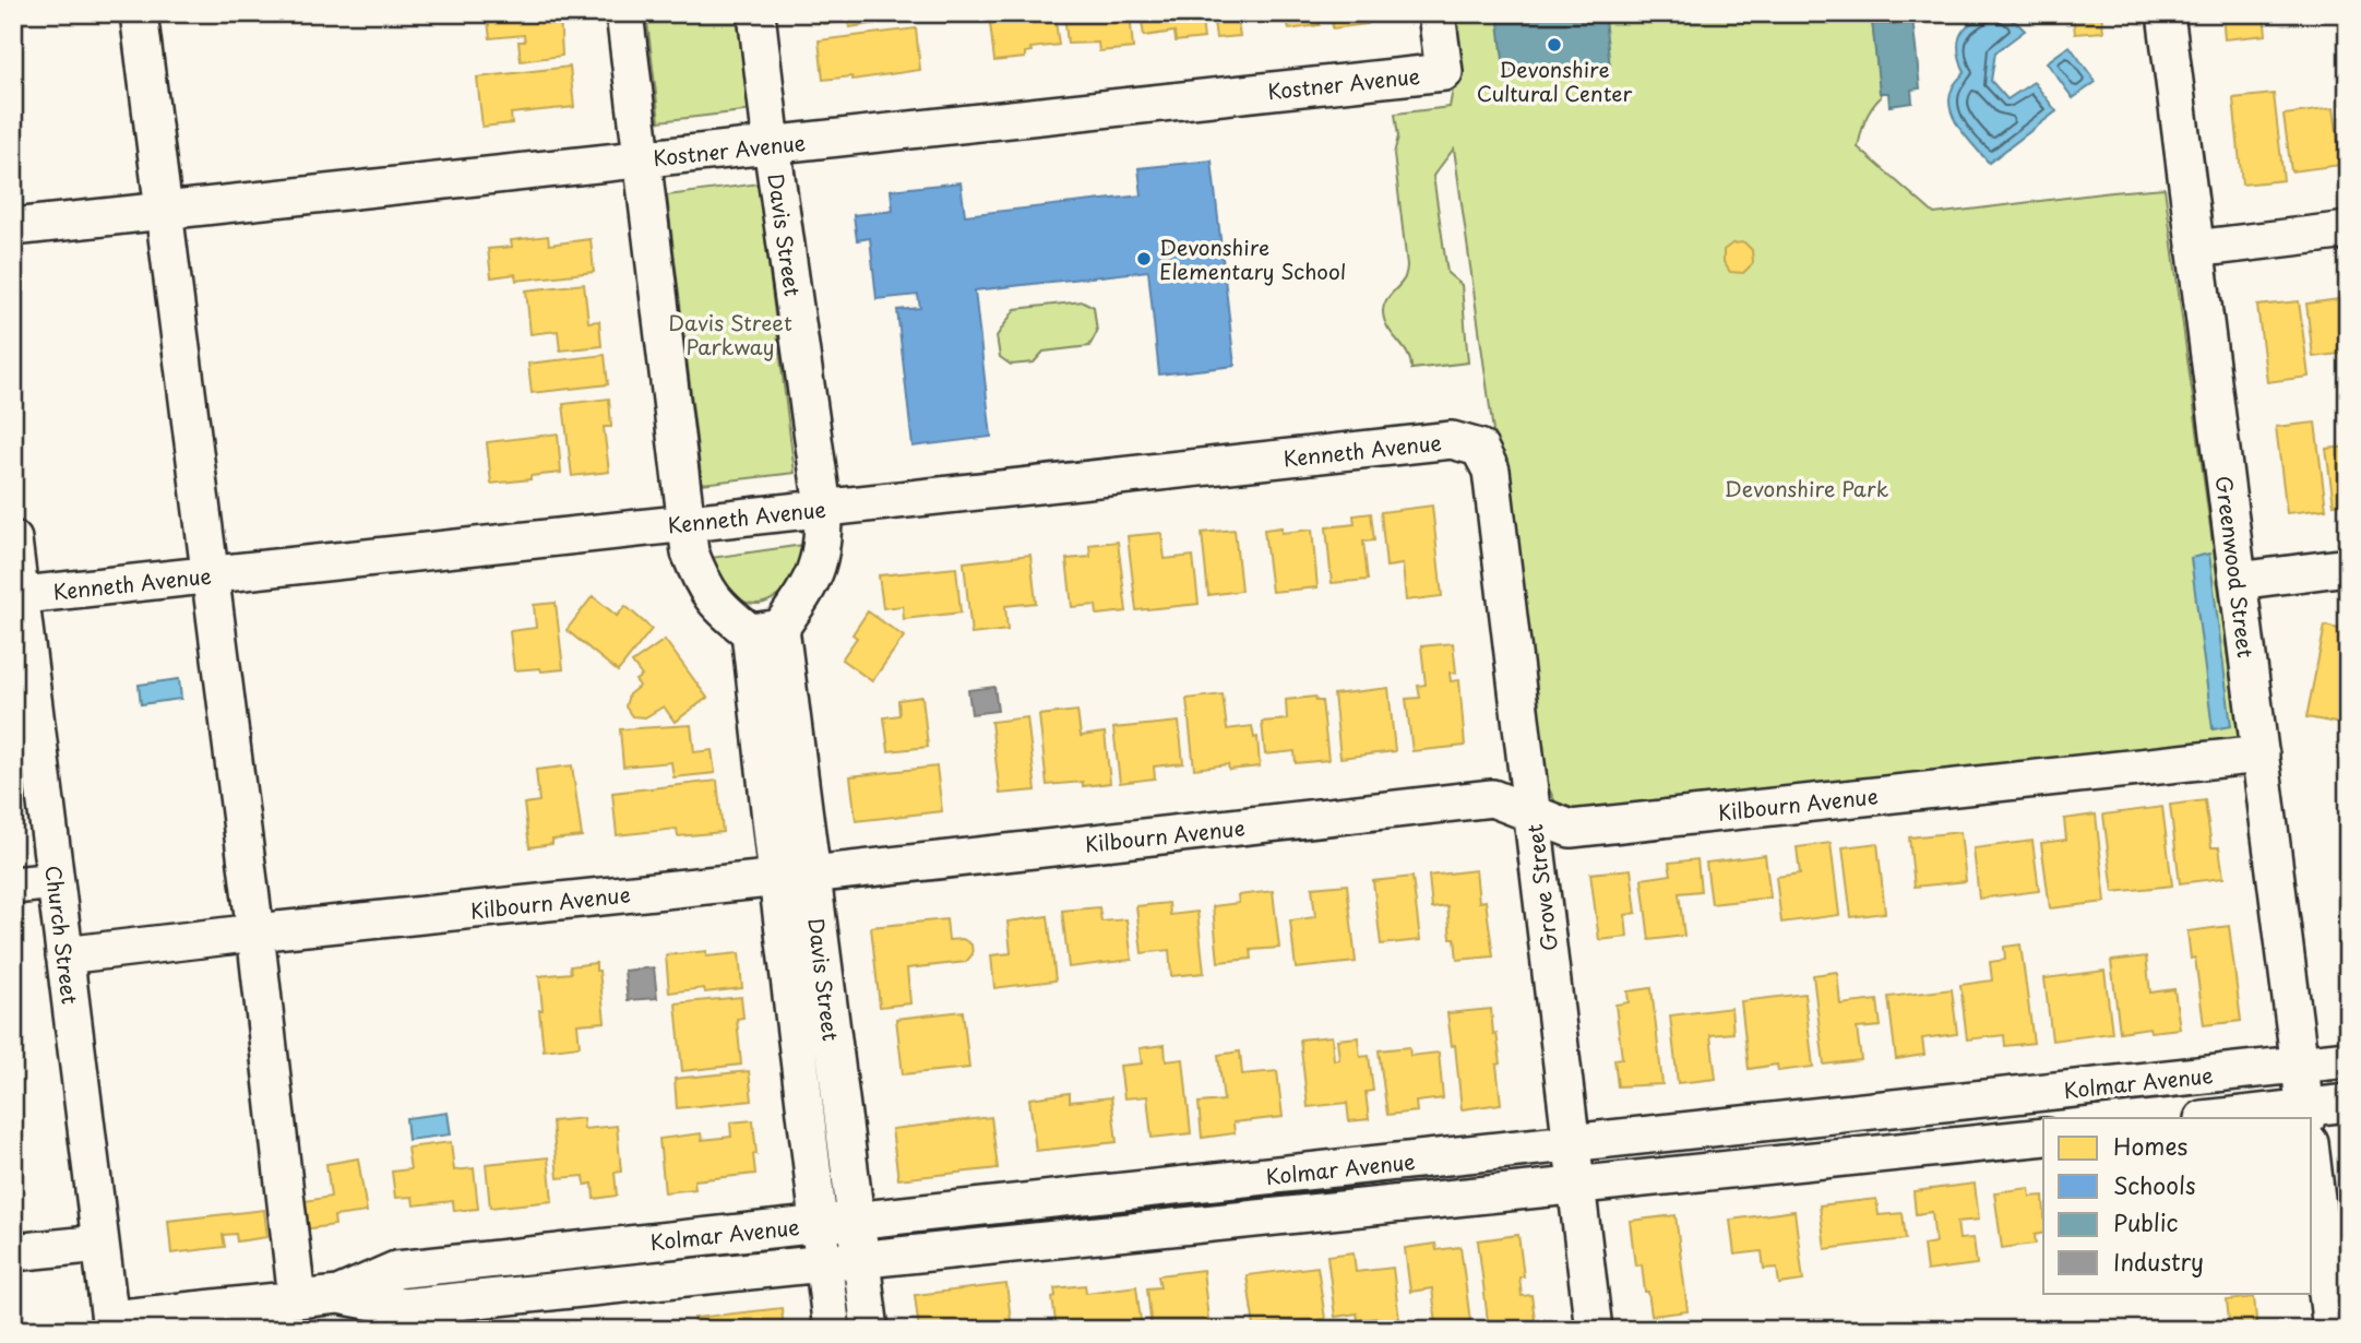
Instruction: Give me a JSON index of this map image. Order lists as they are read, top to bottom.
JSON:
{
  "streets": {
    "street": [
      "Kostner Avenue",
      "Davis Street",
      "Kenneth Avenue",
      "Greenwood Street",
      "Kilbourn Avenue",
      "Grove Street",
      "Church Street",
      "Kolmar Avenue"
    ]
  },
  "crossings": [
    ["Kostner Avenue", "Davis Street"],
    ["Davis Street", "Kenneth Avenue"],
    ["Davis Street", "Kilbourn Avenue"],
    ["Davis Street", "Kolmar Avenue"],
    ["Kenneth Avenue", "Grove Street"],
    ["Kenneth Avenue", "Church Street"],
    ["Greenwood Street", "Kilbourn Avenue"],
    ["Greenwood Street", "Kolmar Avenue"],
    ["Kilbourn Avenue", "Grove Street"],
    ["Kilbourn Avenue", "Church Street"],
    ["Grove Street", "Kolmar Avenue"],
    ["Church Street", "Kolmar Avenue"]
  ],
  "parks": ["Davis Street Parkway", "Devonshire Park"],
  "places": ["Devonshire Cultural Center", "Devonshire Elementary School"],
  "legend": [
    "Homes",
    "Schools",
    "Public",
    "Industry"
  ]
}
